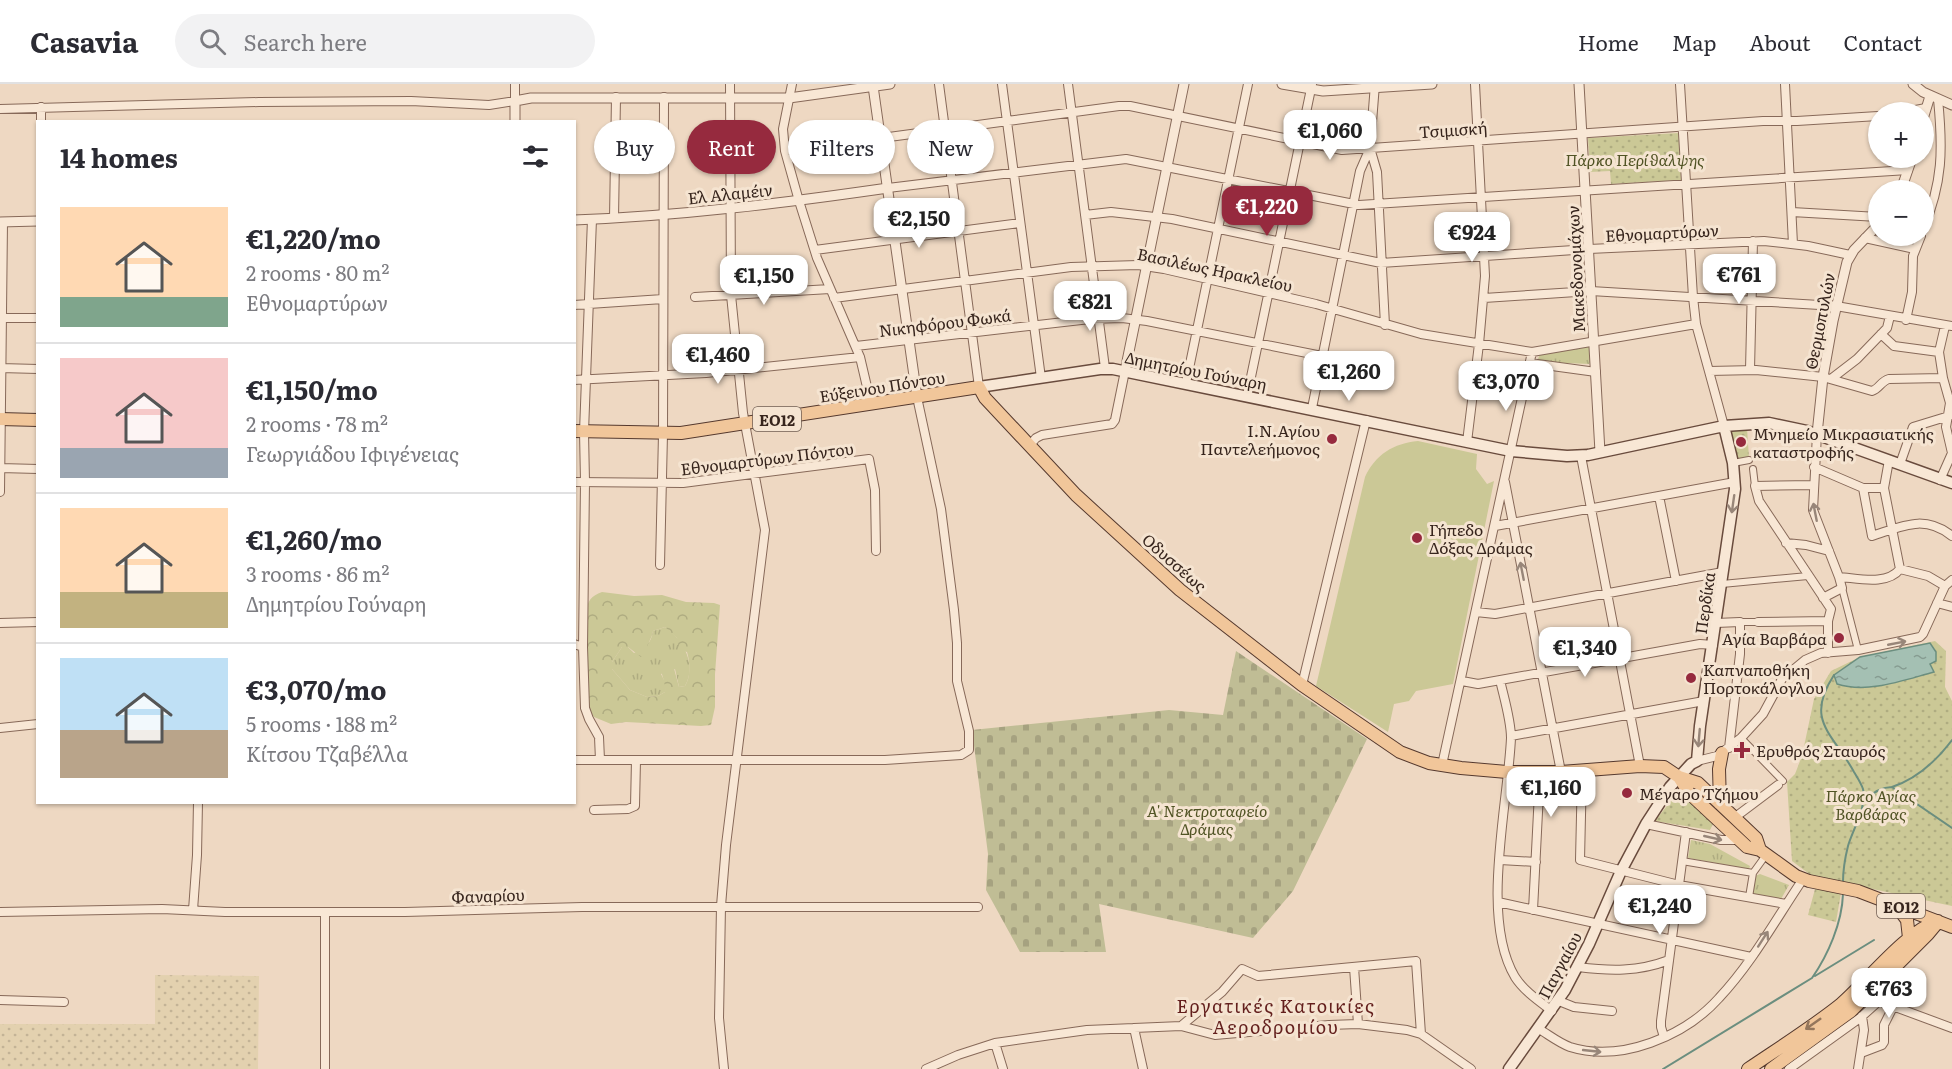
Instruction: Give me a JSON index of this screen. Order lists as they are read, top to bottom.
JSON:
{
  "streets": {
    "main road": [
      "Δημητρίου Γούναρη",
      "Εύξεινου Πόντου",
      "ΕΟ12",
      "Οδυσσέως",
      "Περδίκα",
      "Παγγαίου"
    ],
    "street": [
      "Τσιμισκή",
      "Ελ Αλαμέιν",
      "Εθνομαρτύρων",
      "Βασιλέως Ηρακλείου",
      "Μακεδονομάχων",
      "Θερμοπυλών",
      "Νικηφόρου Φωκά",
      "Εθνομαρτύρων Πόντου",
      "Φαναρίου"
    ]
  },
  "crossings": [
    ["Τσιμισκή", "Μακεδονομάχων"],
    ["Εθνομαρτύρων", "Μακεδονομάχων"],
    ["Εθνομαρτύρων", "Θερμοπυλών"],
    ["Βασιλέως Ηρακλείου", "Μακεδονομάχων"],
    ["Μακεδονομάχων", "Δημητρίου Γούναρη"],
    ["Θερμοπυλών", "Δημητρίου Γούναρη"],
    ["Δημητρίου Γούναρη", "Εύξεινου Πόντου"],
    ["Δημητρίου Γούναρη", "Οδυσσέως"],
    ["Δημητρίου Γούναρη", "Περδίκα"],
    ["Εύξεινου Πόντου", "Οδυσσέως"],
    ["ΕΟ12", "Οδυσσέως"],
    ["ΕΟ12", "Παγγαίου"]
  ],
  "one_way": ["Περδίκα"],
  "districts": ["Εργατικές Κατοικίες Αεροδρομίου"],
  "parks": ["Πάρκο Περίθαλψης", "Πάρκο Αγίας Βαρβάρας", "Α' Νεκτροταφείο Δράμας"],
  "places": {
    "other": [
      "Ι.Ν.Αγίου Παντελεήμονος",
      "Μνημείο Μικρασιατικής καταστροφής",
      "Γήπεδο Δόξας Δράμας",
      "Αγία Βαρβάρα",
      "Καπναποθήκη Πορτοκάλογλου",
      "Μέγαρο Τζήμου"
    ],
    "health": ["Ερυθρός Σταυρός"]
  },
  "page": {
    "header": "Casavia",
    "search": "Search here",
    "nav": [
      "Home",
      "Map",
      "About",
      "Contact"
    ],
    "map_buttons": ["+", "−"],
    "price": [
      "€1,060",
      "€1,220",
      "€2,150",
      "€924",
      "€761",
      "€1,150",
      "€821",
      "€1,460",
      "€1,260",
      "€3,070",
      "€1,340",
      "€1,160",
      "€1,240",
      "€763"
    ],
    "chip": [
      "Buy",
      "Rent",
      "Filters",
      "New"
    ],
    "heading": "14 homes",
    "list": [
      {
        "name": "€1,220/mo",
        "note": "2 rooms · 80 m² · Εθνομαρτύρων"
      },
      {
        "name": "€1,150/mo",
        "note": "2 rooms · 78 m² · Γεωργιάδου Ιφιγένειας"
      },
      {
        "name": "€1,260/mo",
        "note": "3 rooms · 86 m² · Δημητρίου Γούναρη"
      },
      {
        "name": "€3,070/mo",
        "note": "5 rooms · 188 m² · Κίτσου Τζαβέλλα"
      }
    ]
  }
}
